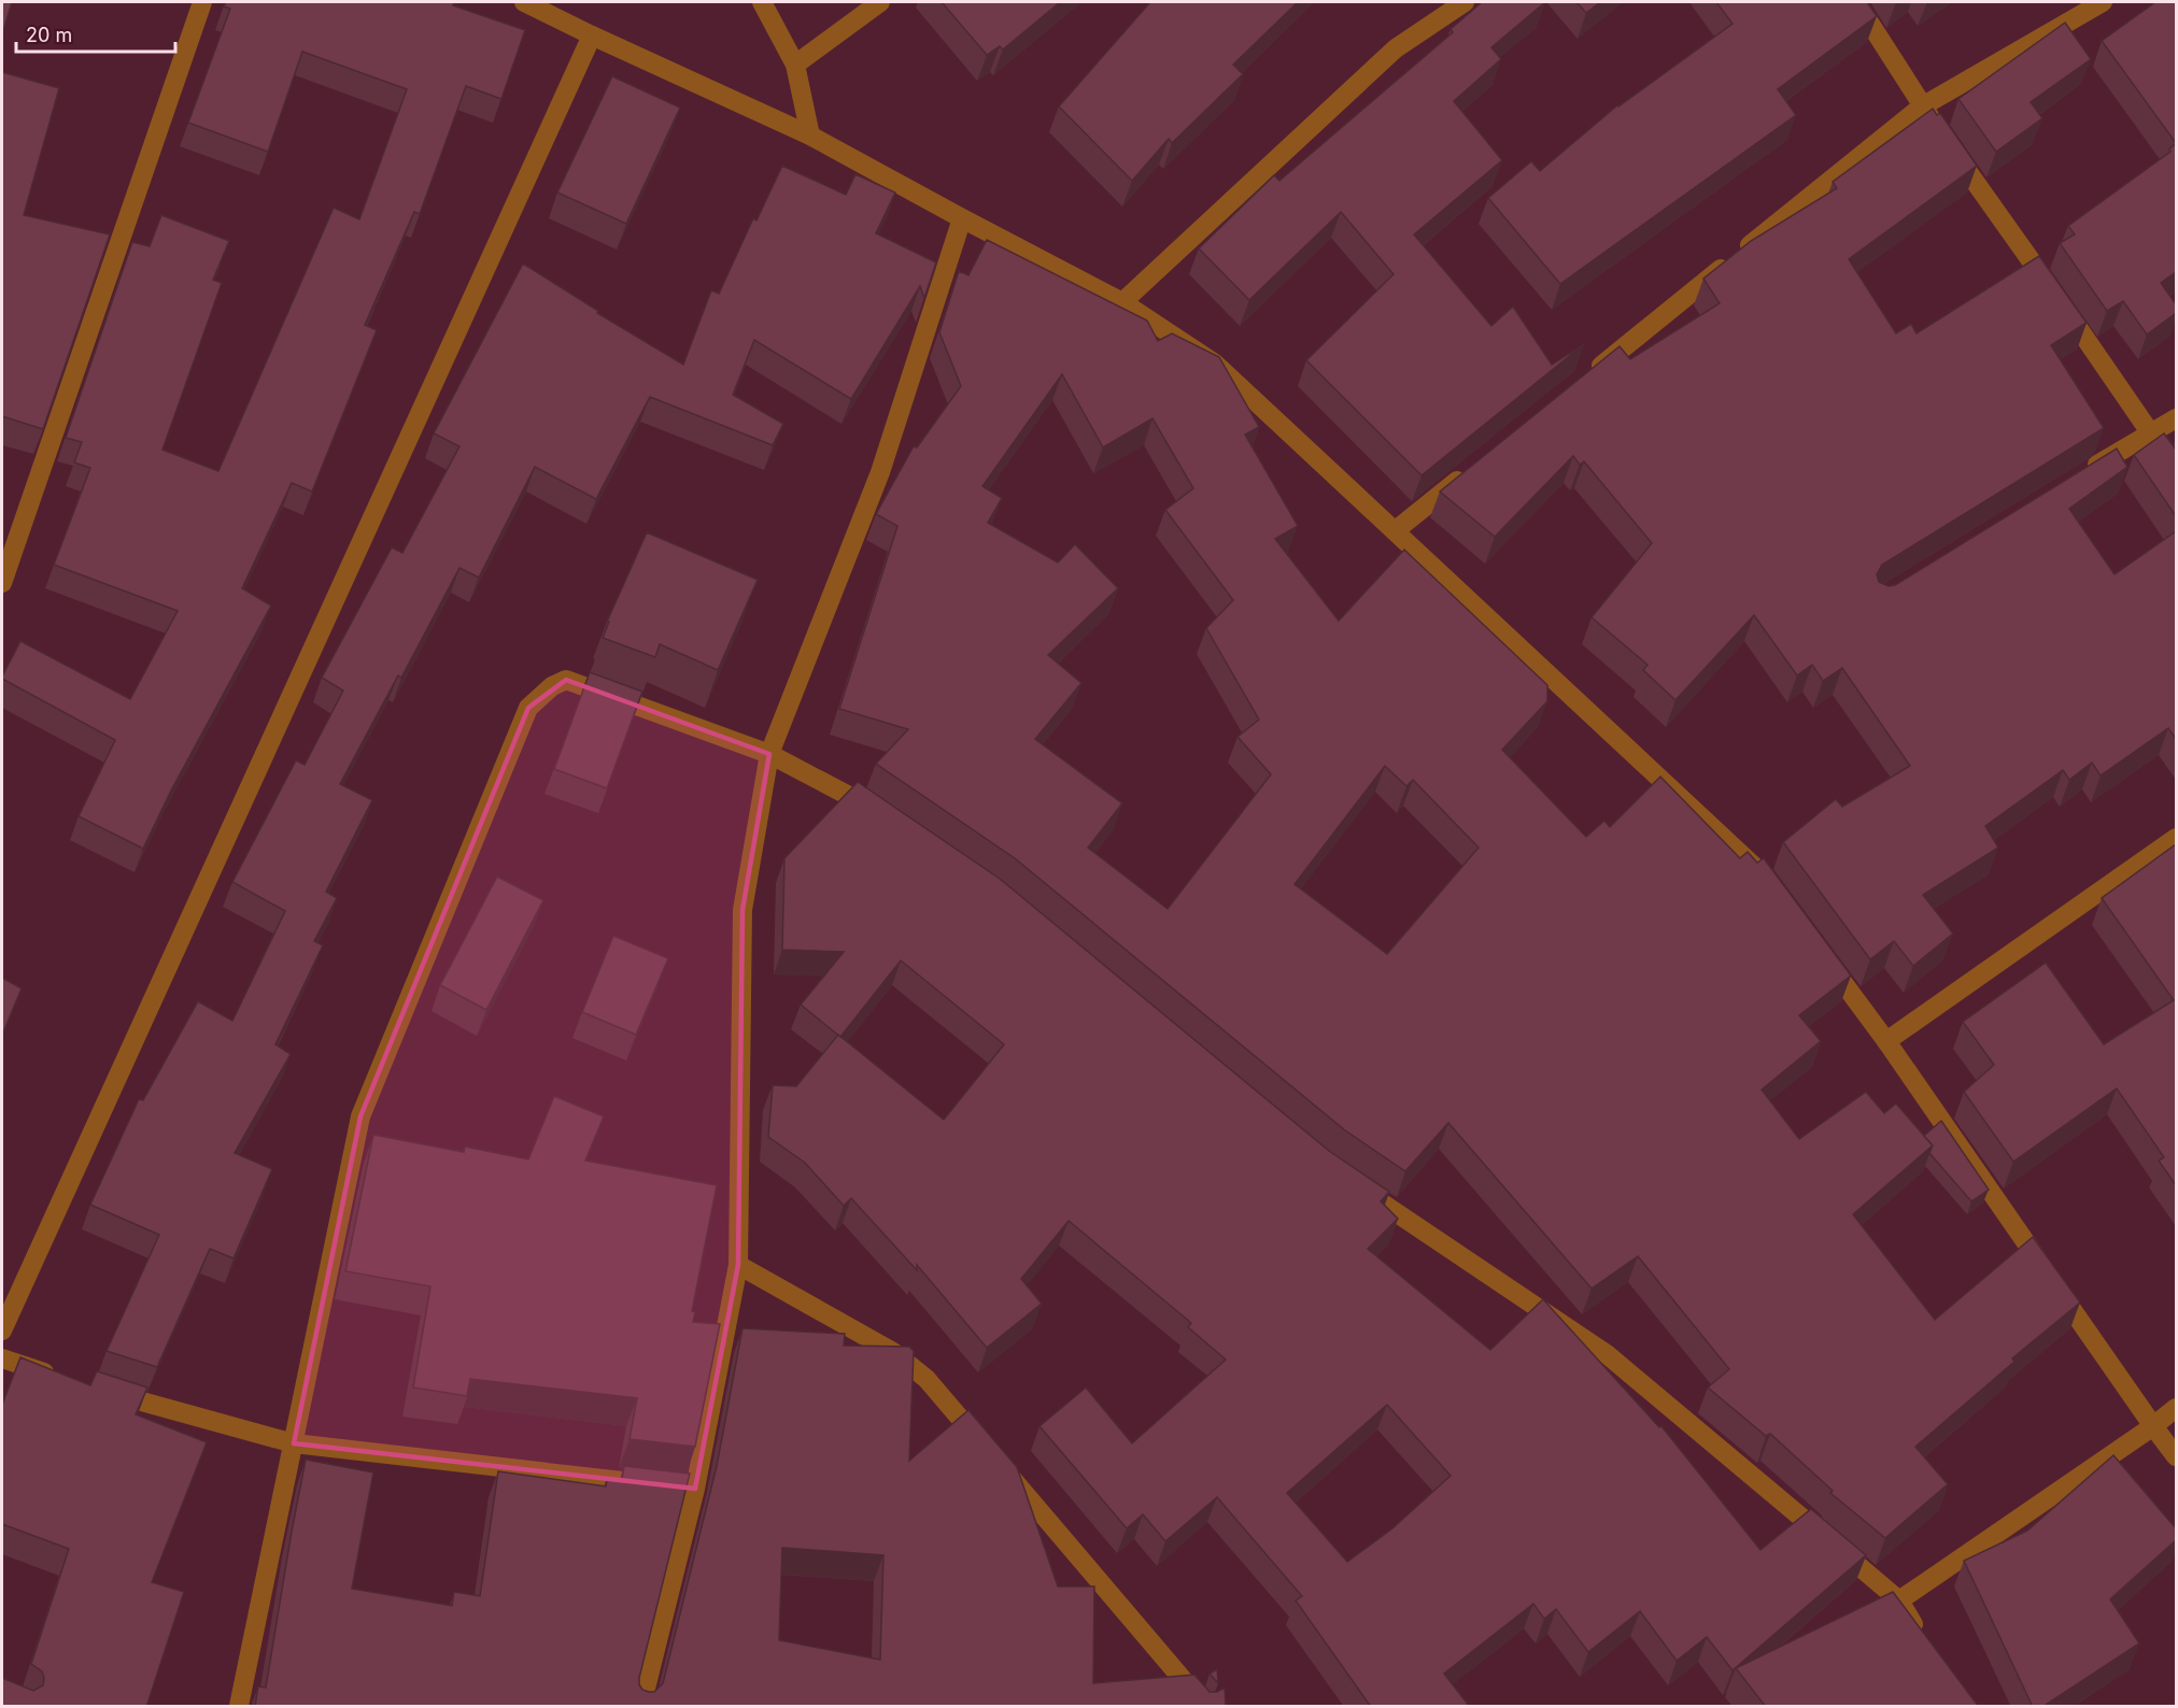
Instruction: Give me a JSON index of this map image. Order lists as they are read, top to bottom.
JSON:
{
  "scale_bar": "20 m"
}
